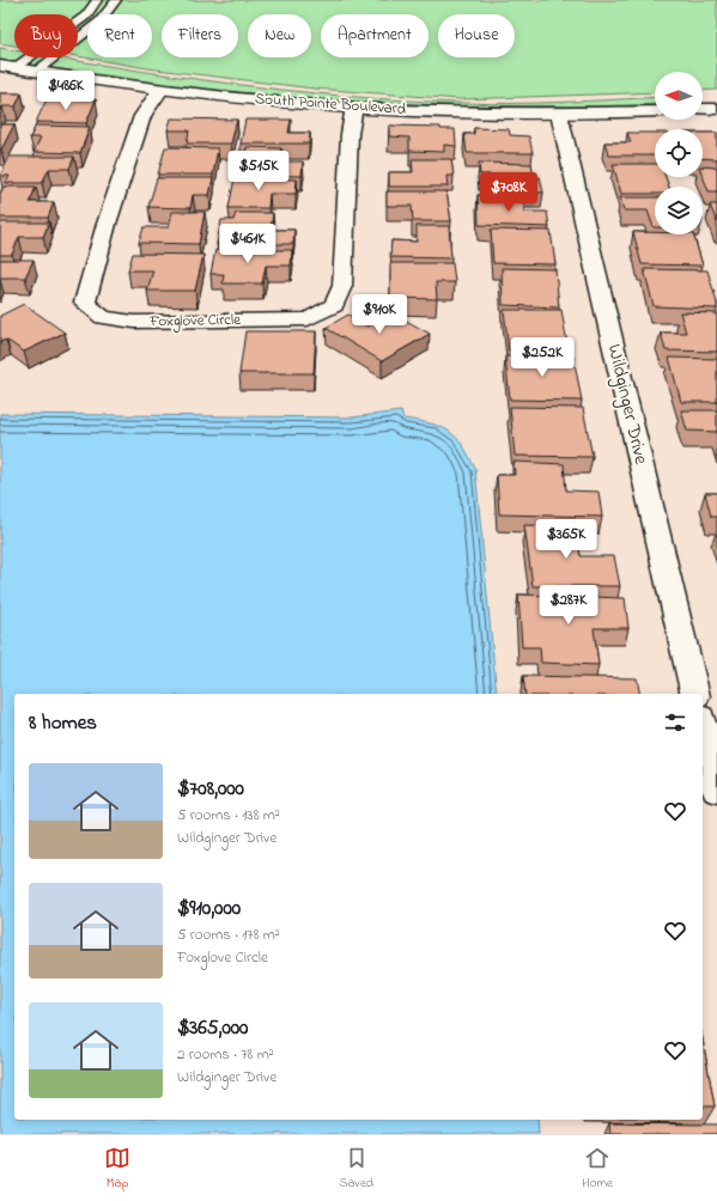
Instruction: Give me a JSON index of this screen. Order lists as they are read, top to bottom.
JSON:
{
  "streets": {
    "street": ["South Pointe Boulevard", "Foxglove Circle", "Wildginger Drive"]
  },
  "crossings": [
    ["South Pointe Boulevard", "Foxglove Circle"],
    ["South Pointe Boulevard", "Wildginger Drive"]
  ],
  "north": "left",
  "page": {
    "chip": [
      "Buy",
      "Rent",
      "Filters",
      "New",
      "Apartment",
      "House"
    ],
    "price": [
      "$486K",
      "$515K",
      "$708K",
      "$461K",
      "$910K",
      "$252K",
      "$365K",
      "$287K"
    ],
    "heading": "8 homes",
    "list": [
      {
        "name": "$708,000",
        "note": "5 rooms · 138 m² · Wildginger Drive"
      },
      {
        "name": "$910,000",
        "note": "5 rooms · 178 m² · Foxglove Circle"
      },
      {
        "name": "$365,000",
        "note": "2 rooms · 78 m² · Wildginger Drive"
      }
    ],
    "tabs": ["Map", "Saved", "Home"]
  }
}
